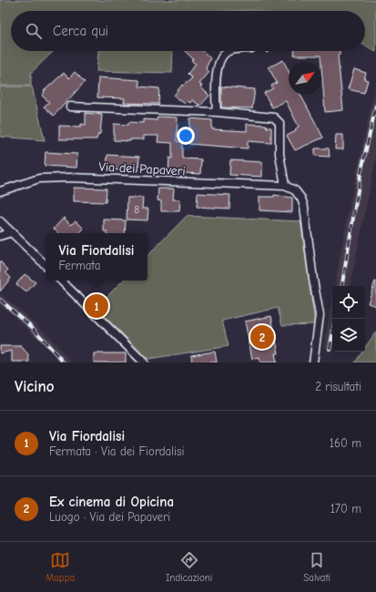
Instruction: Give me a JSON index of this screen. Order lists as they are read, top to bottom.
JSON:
{
  "streets": {
    "street": ["Via dei Papaveri"]
  },
  "house_numbers": ["8"],
  "north": "top right",
  "page": {
    "search": "Cerca qui",
    "popup": ["Via Fiordalisi", "Fermata"],
    "pins": ["1", "2"],
    "heading": ["Vicino", "2 risultati"],
    "list": [
      {
        "mark": "1",
        "name": "Via Fiordalisi",
        "note": "Fermata · Via dei Fiordalisi",
        "value": "160 m"
      },
      {
        "mark": "2",
        "name": "Ex cinema di Opicina",
        "note": "Luogo · Via dei Papaveri",
        "value": "170 m"
      }
    ],
    "nav": ["Mappa", "Indicazioni", "Salvati"]
  }
}
